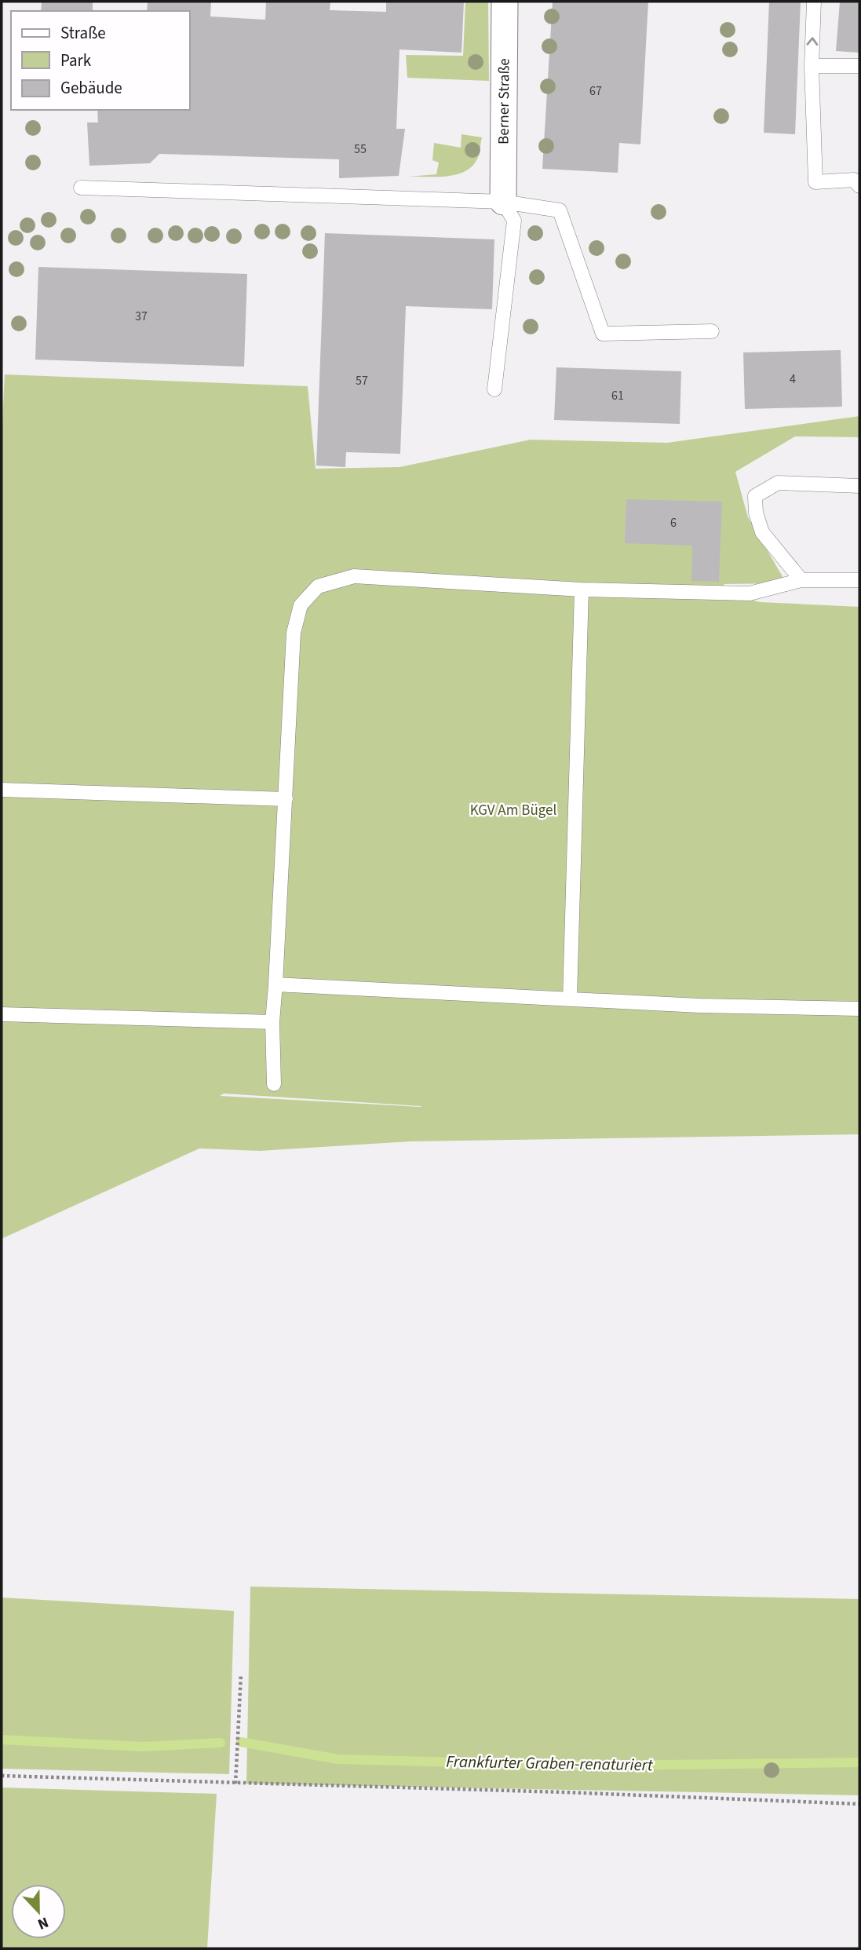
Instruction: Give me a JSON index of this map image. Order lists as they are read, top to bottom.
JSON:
{
  "streets": {
    "street": ["Berner Straße"]
  },
  "water": ["Frankfurter Graben-renaturiert"],
  "parks": ["KGV Am Bügel"],
  "house_numbers": [
    "67",
    "55",
    "37",
    "4",
    "57",
    "61",
    "6"
  ],
  "legend": ["Straße", "Park", "Gebäude"],
  "north": "bottom"
}
